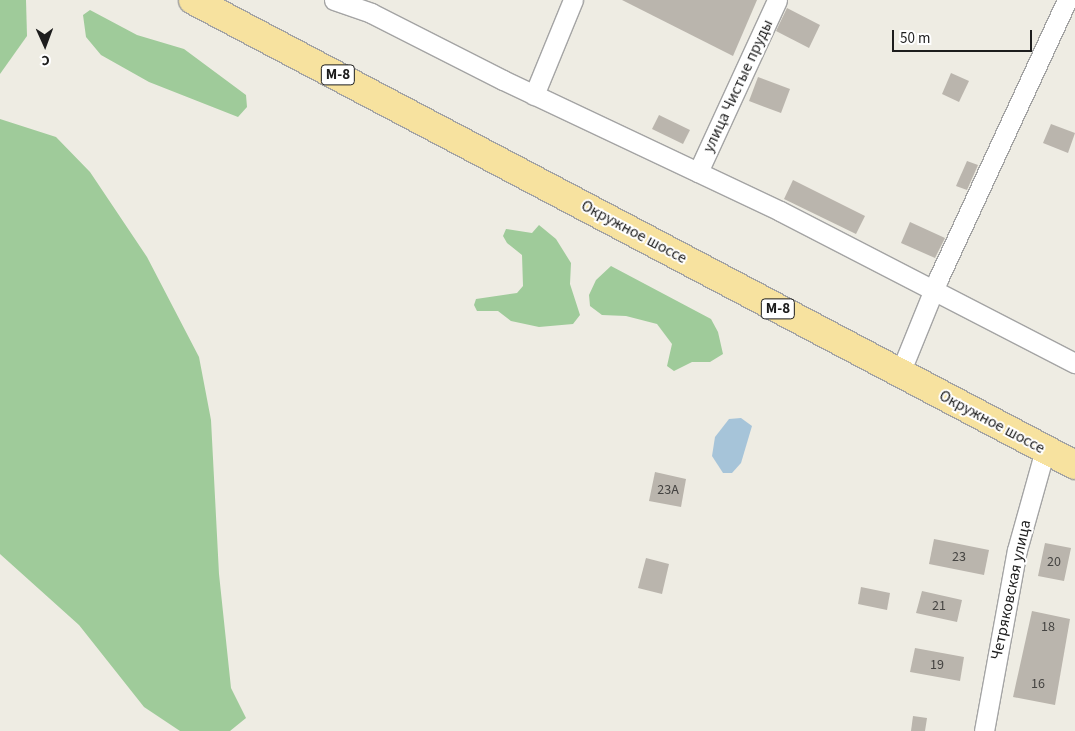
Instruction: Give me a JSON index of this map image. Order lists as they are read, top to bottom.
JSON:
{
  "streets": {
    "main road": ["М-8", "Окружное шоссе"],
    "street": ["улица Чистые пруды", "Четряковская улица"]
  },
  "crossings": [
    ["Окружное шоссе", "Четряковская улица"]
  ],
  "house_numbers": [
    "23А",
    "23",
    "20",
    "21",
    "18",
    "19",
    "16"
  ],
  "scale_bar": "50 m",
  "north": "bottom"
}
